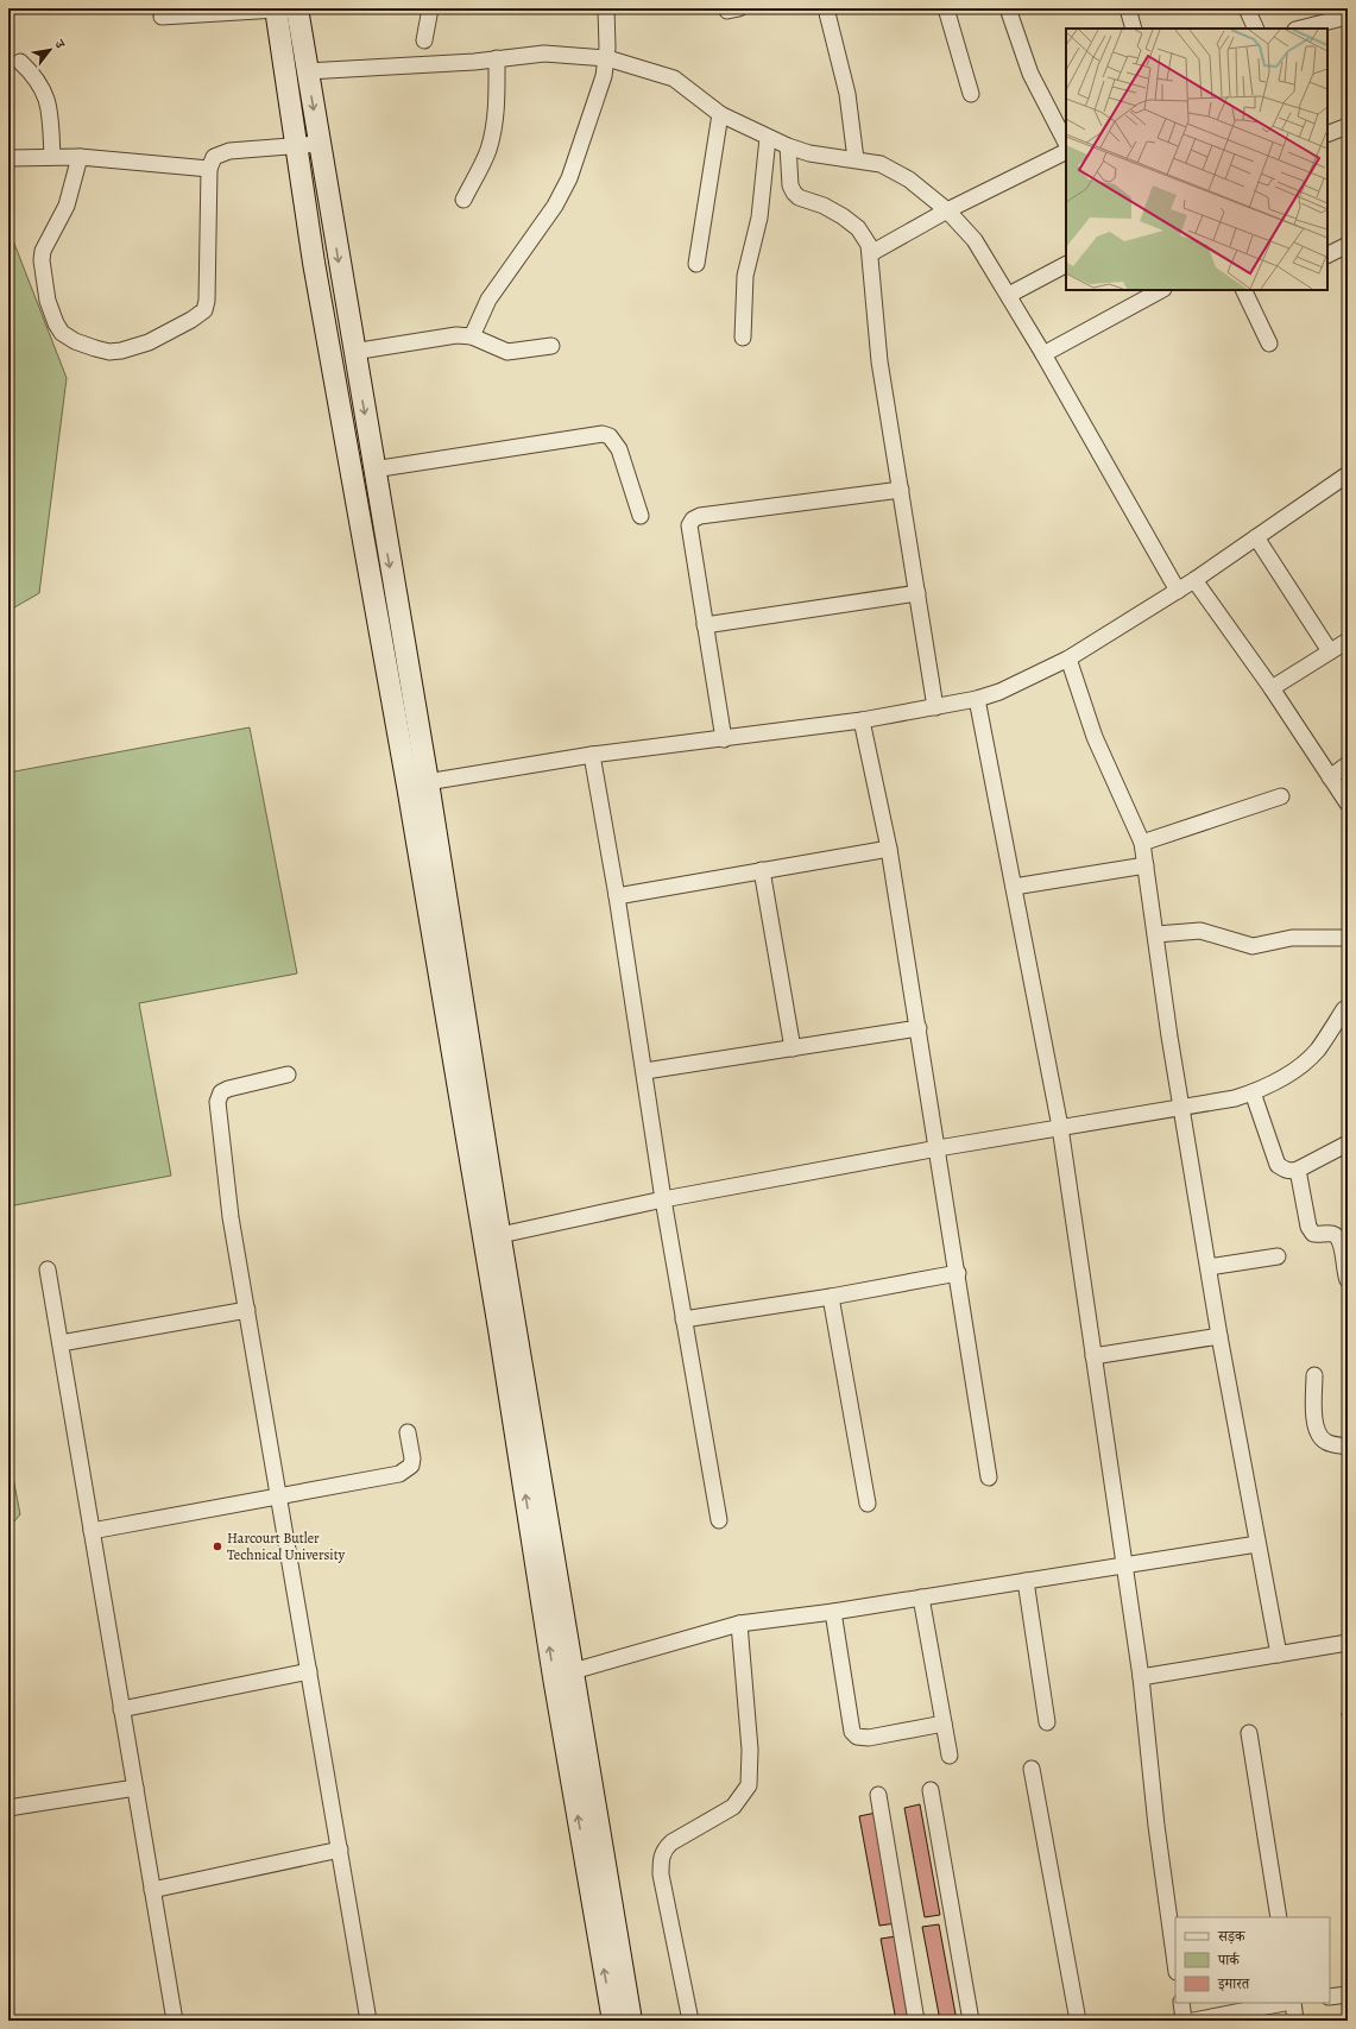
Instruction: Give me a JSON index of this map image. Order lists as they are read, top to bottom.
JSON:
{
  "places": ["Harcourt Butler Technical University"],
  "legend": ["सड़क", "पार्क", "इमारत"],
  "north": "top right"
}
